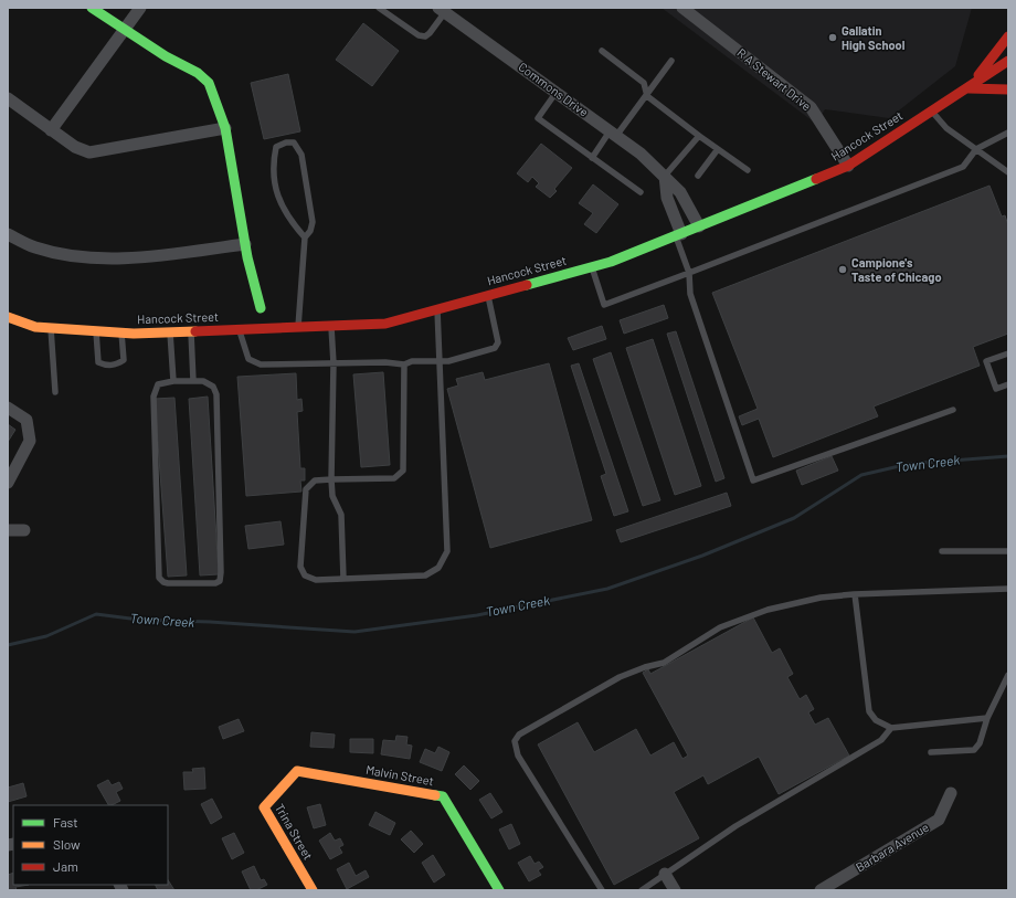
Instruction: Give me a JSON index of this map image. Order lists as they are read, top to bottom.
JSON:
{
  "streets": {
    "street": [
      "R A Stewart Drive",
      "Commons Drive",
      "Hancock Street",
      "Malvin Street",
      "Trina Street",
      "Barbara Avenue"
    ]
  },
  "crossings": [
    ["R A Stewart Drive", "Hancock Street"],
    ["Commons Drive", "Hancock Street"],
    ["Malvin Street", "Trina Street"]
  ],
  "water": ["Town Creek"],
  "places": ["Gallatin High School", "Campione's Taste of Chicago"],
  "legend": ["Fast", "Slow", "Jam"]
}
